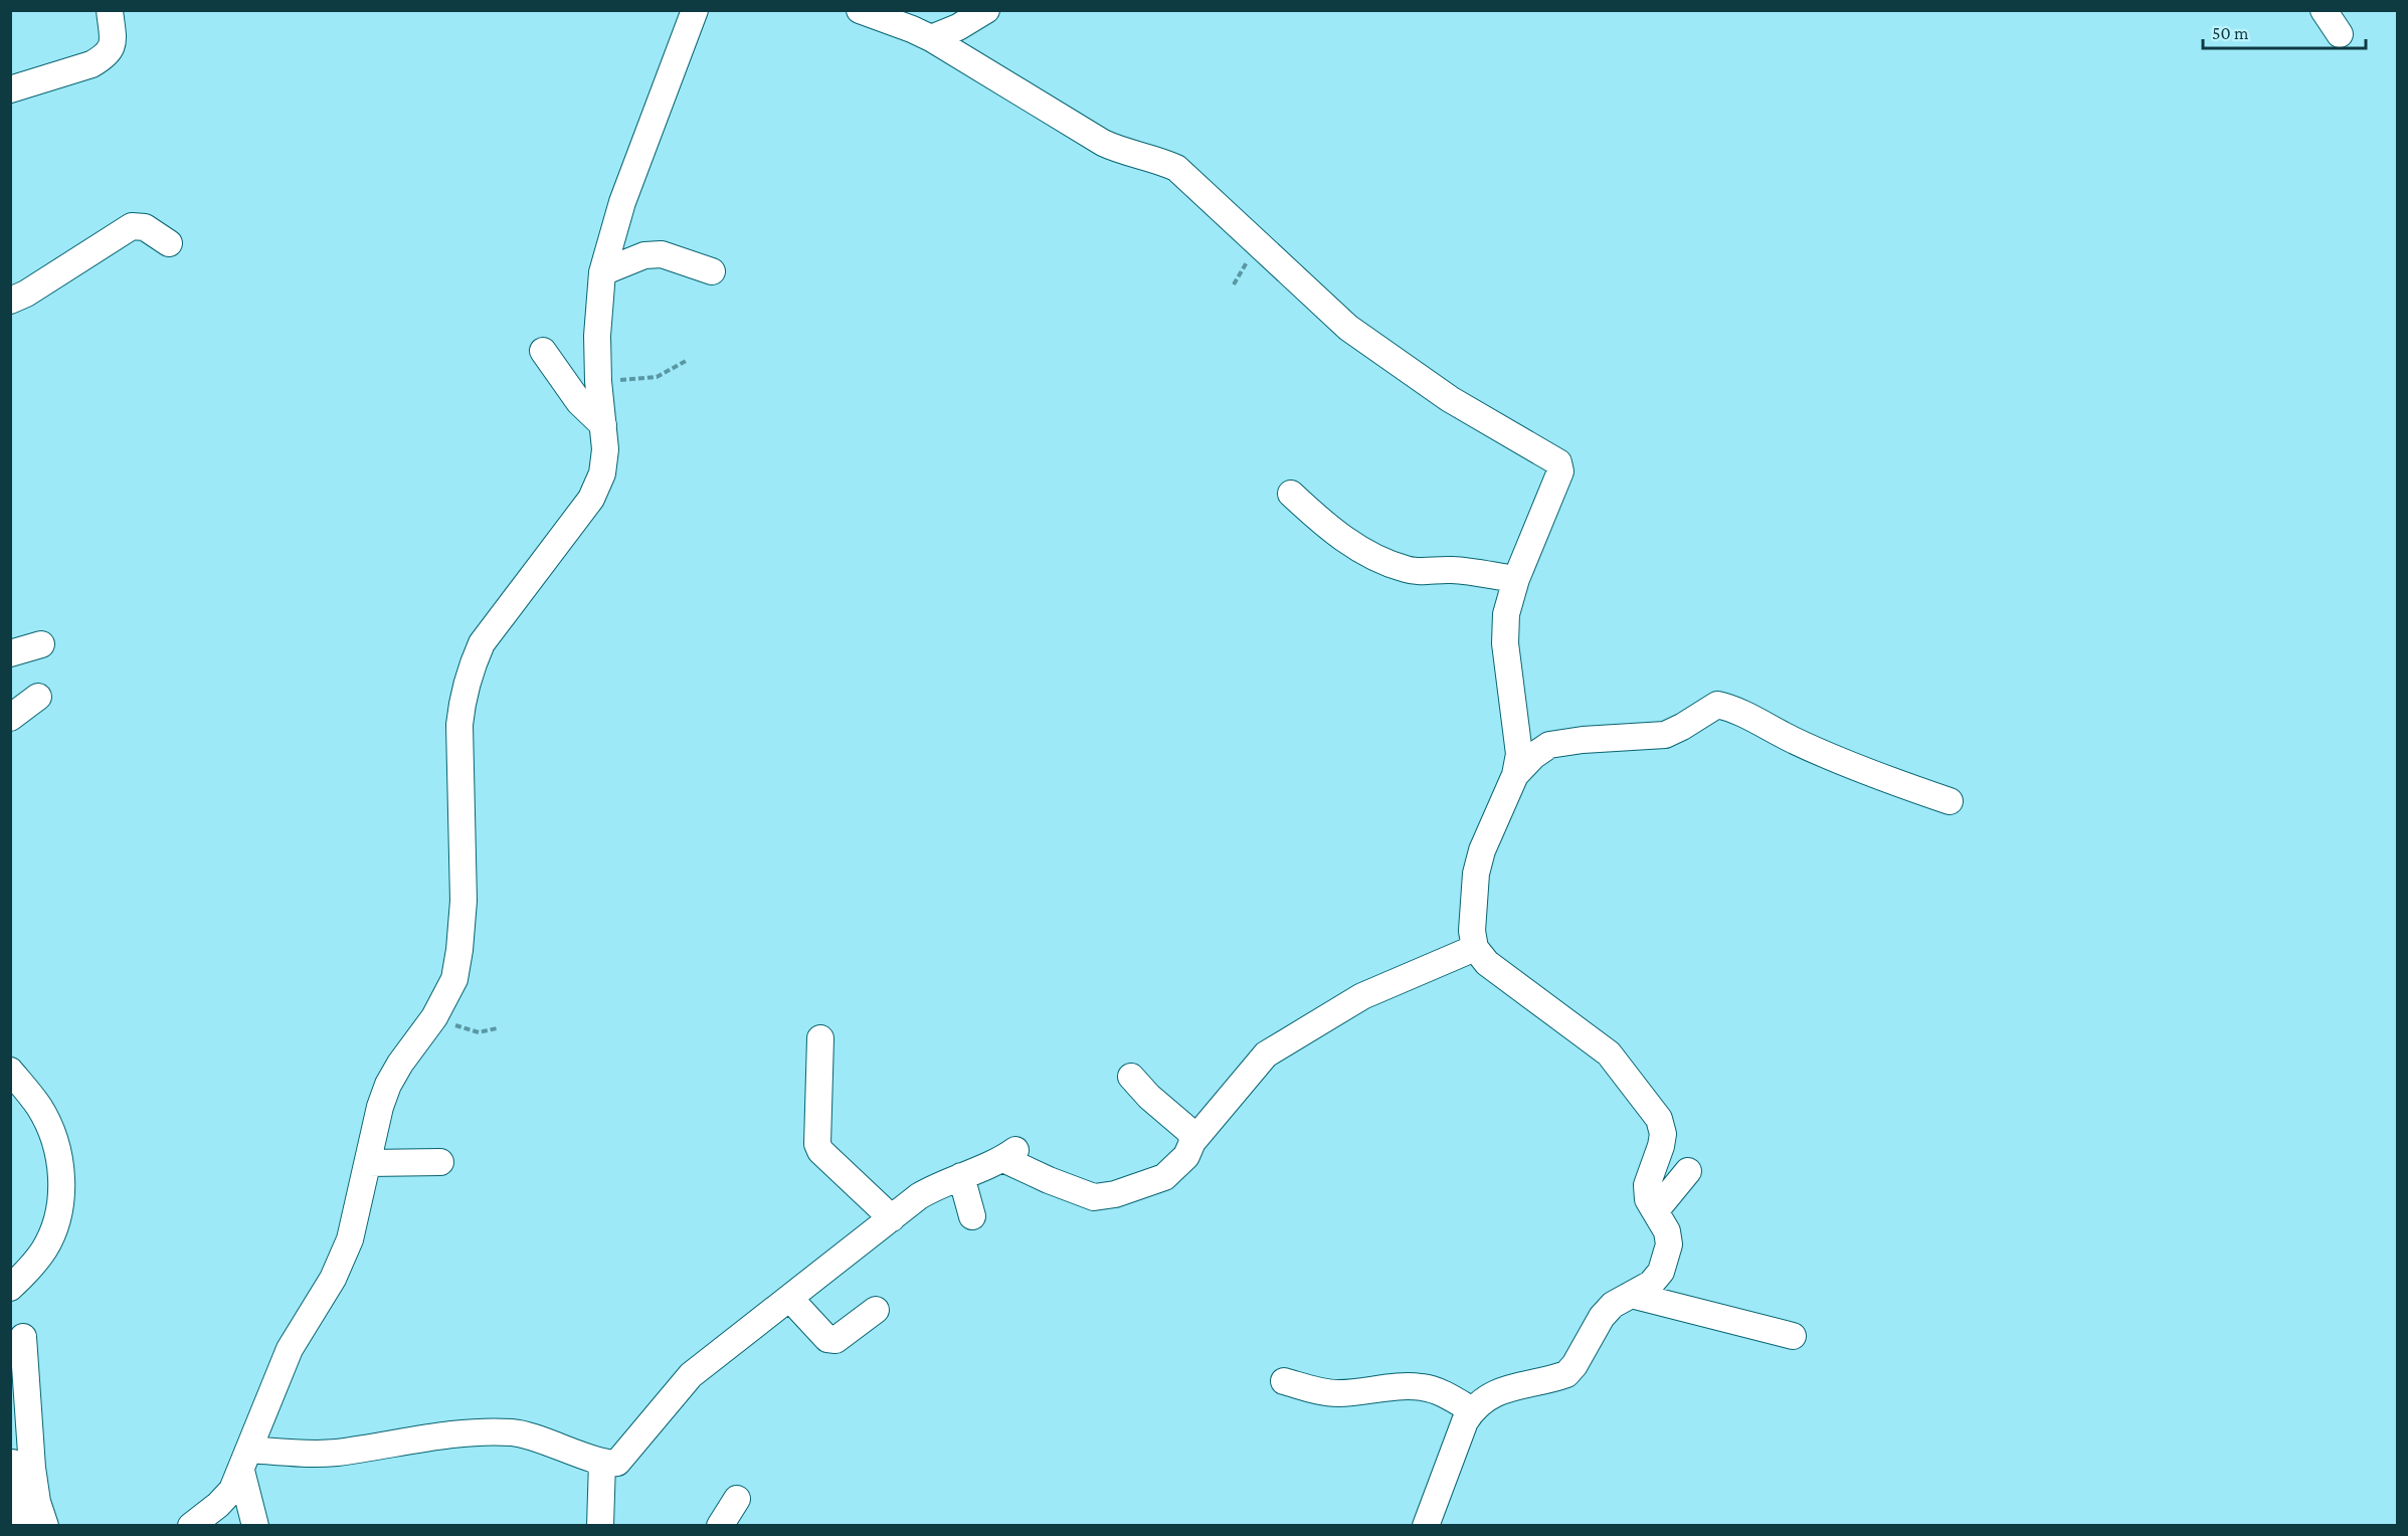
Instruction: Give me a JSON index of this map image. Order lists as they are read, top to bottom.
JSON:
{
  "scale_bar": "50 m"
}
